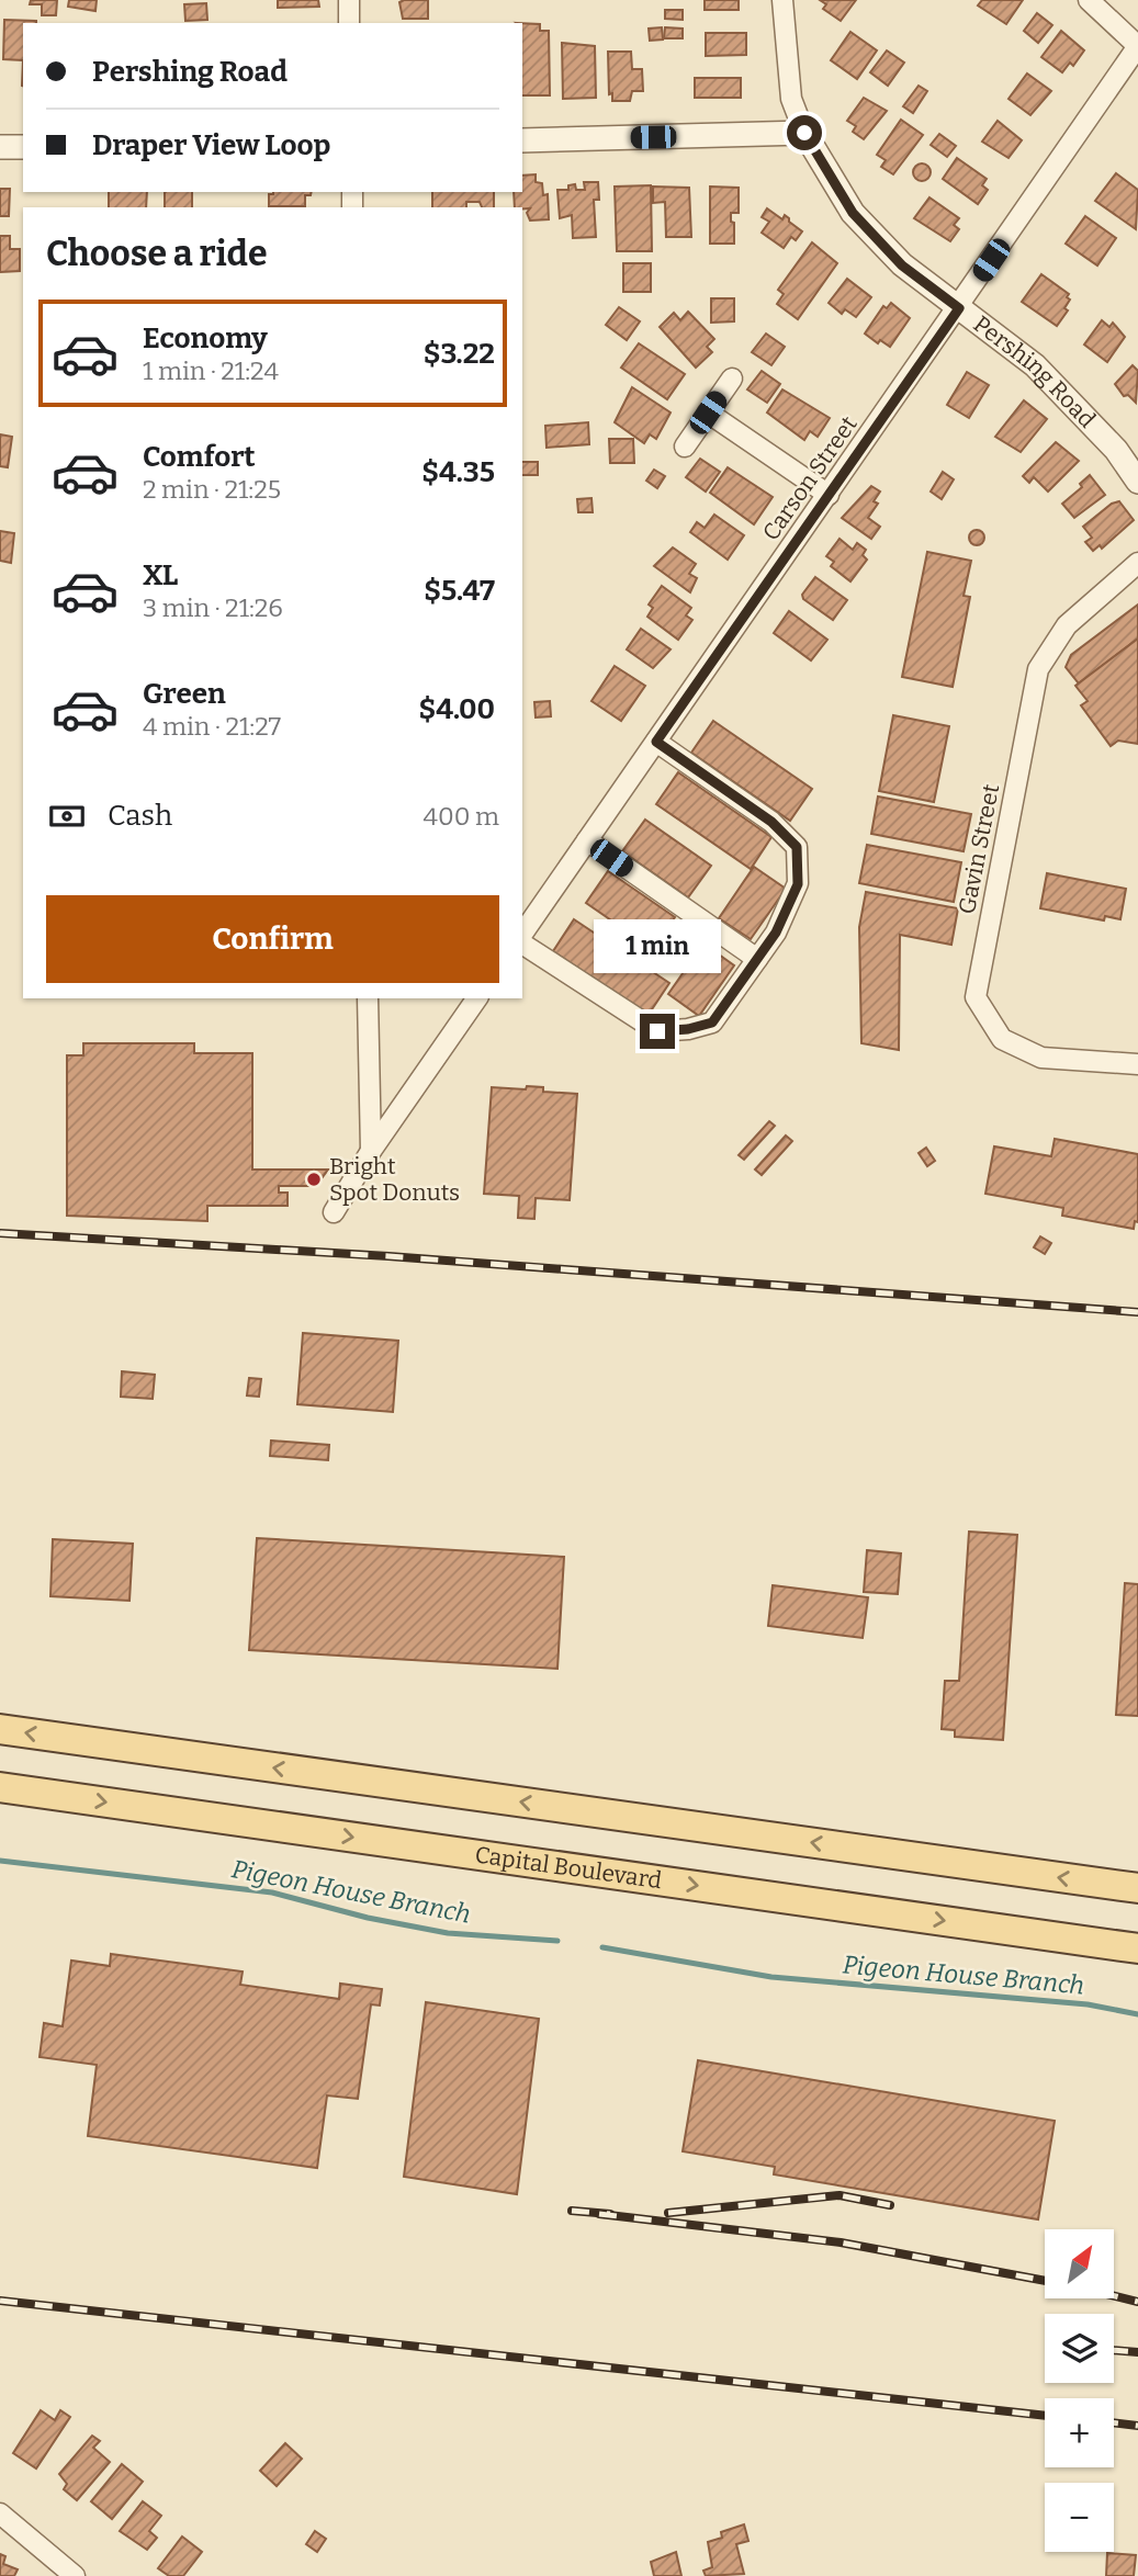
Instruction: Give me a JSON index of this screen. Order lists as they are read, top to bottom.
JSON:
{
  "streets": {
    "main road": ["Capital Boulevard"],
    "street": ["Pershing Road", "Carson Street", "Gavin Street"]
  },
  "crossings": [
    ["Pershing Road", "Carson Street"]
  ],
  "water": ["Pigeon House Branch"],
  "places": ["Bright Spot Donuts"],
  "north": "top right",
  "page": {
    "banner": ["Pershing Road", "Draper View Loop"],
    "heading": "Choose a ride",
    "list": [
      {
        "name": "Economy",
        "note": "1 min · 21:24",
        "value": "$3.22"
      },
      {
        "name": "Comfort",
        "note": "2 min · 21:25",
        "value": "$4.35"
      },
      {
        "name": "XL",
        "note": "3 min · 21:26",
        "value": "$5.47"
      },
      {
        "name": "Green",
        "note": "4 min · 21:27",
        "value": "$4.00"
      }
    ],
    "pay": ["Cash", "400 m"],
    "buttons": "Confirm",
    "bubble": "1 min",
    "map_buttons": ["+", "−"]
  }
}
